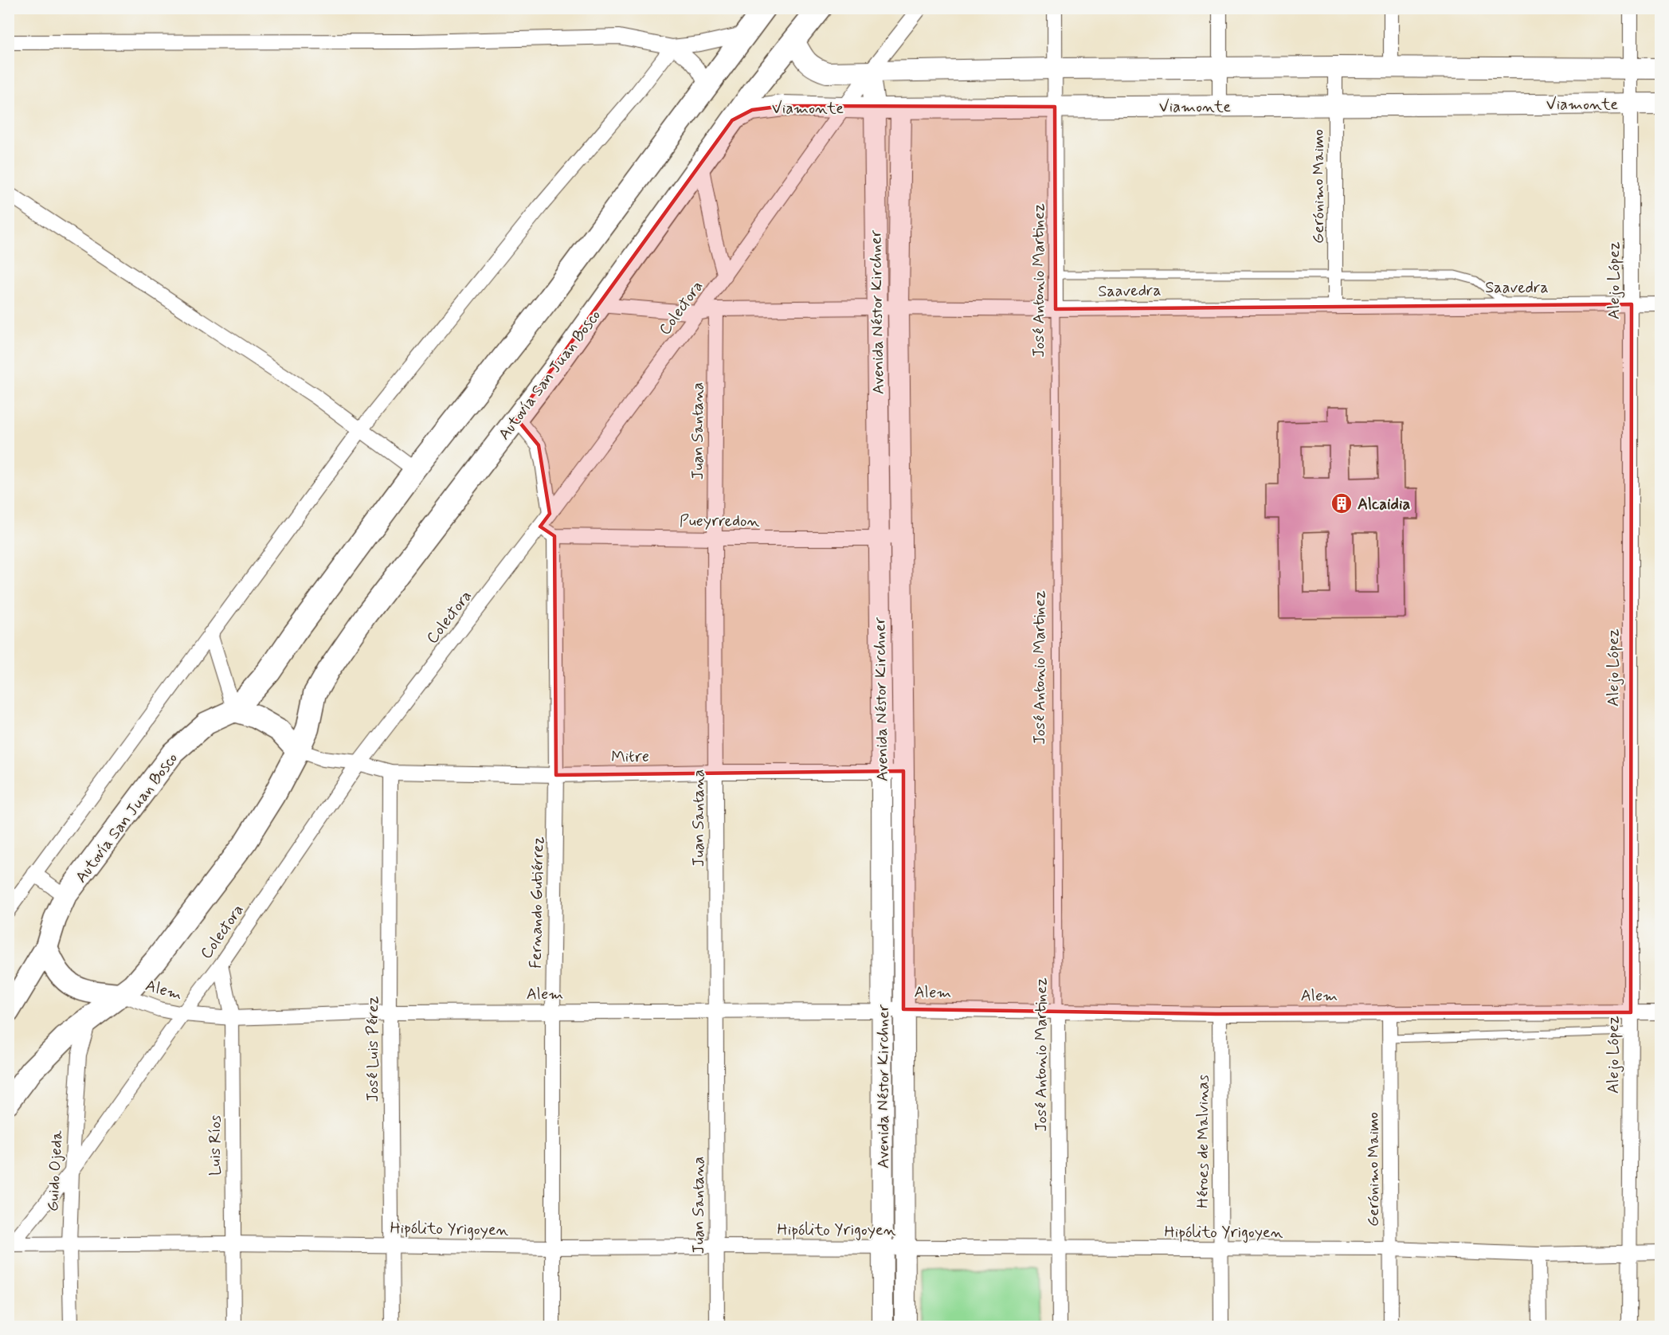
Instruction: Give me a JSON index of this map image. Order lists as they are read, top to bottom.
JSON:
{
  "streets": {
    "main road": ["Autovía San Juan Bosco"],
    "street": [
      "Viamonte",
      "Gerónimo Maimo",
      "José Antonio Martinez",
      "Alejo López",
      "Saavedra",
      "Colectora",
      "Avenida Néstor Kirchner",
      "Juan Santana",
      "Pueyrredon",
      "Mitre",
      "Fernando Gutiérrez",
      "Alem",
      "José Luis Pérez",
      "Héroes de Malvinas",
      "Luis Ríos",
      "Guido Ojeda",
      "Hipólito Yrigoyen"
    ]
  },
  "crossings": [
    ["Viamonte", "Gerónimo Maimo"],
    ["Viamonte", "José Antonio Martinez"],
    ["Viamonte", "Alejo López"],
    ["Viamonte", "Colectora"],
    ["Viamonte", "Avenida Néstor Kirchner"],
    ["Viamonte", "Autovía San Juan Bosco"],
    ["Gerónimo Maimo", "Saavedra"],
    ["Gerónimo Maimo", "Alem"],
    ["Gerónimo Maimo", "Hipólito Yrigoyen"],
    ["José Antonio Martinez", "Saavedra"],
    ["José Antonio Martinez", "Alem"],
    ["José Antonio Martinez", "Hipólito Yrigoyen"],
    ["Alejo López", "Saavedra"],
    ["Alejo López", "Alem"],
    ["Alejo López", "Hipólito Yrigoyen"],
    ["Saavedra", "Colectora"],
    ["Saavedra", "Avenida Néstor Kirchner"],
    ["Saavedra", "Autovía San Juan Bosco"],
    ["Saavedra", "Juan Santana"],
    ["Colectora", "Avenida Néstor Kirchner"],
    ["Colectora", "Mitre"],
    ["Colectora", "Alem"],
    ["Colectora", "Luis Ríos"],
    ["Colectora", "Guido Ojeda"],
    ["Colectora", "Hipólito Yrigoyen"],
    ["Avenida Néstor Kirchner", "Pueyrredon"],
    ["Avenida Néstor Kirchner", "Mitre"],
    ["Avenida Néstor Kirchner", "Alem"],
    ["Avenida Néstor Kirchner", "Hipólito Yrigoyen"],
    ["Autovía San Juan Bosco", "Mitre"],
    ["Autovía San Juan Bosco", "Alem"],
    ["Autovía San Juan Bosco", "Guido Ojeda"],
    ["Juan Santana", "Pueyrredon"],
    ["Juan Santana", "Mitre"],
    ["Juan Santana", "Alem"],
    ["Juan Santana", "Hipólito Yrigoyen"],
    ["Pueyrredon", "Fernando Gutiérrez"],
    ["Mitre", "Fernando Gutiérrez"],
    ["Mitre", "José Luis Pérez"],
    ["Fernando Gutiérrez", "Alem"],
    ["Fernando Gutiérrez", "Hipólito Yrigoyen"],
    ["Alem", "José Luis Pérez"],
    ["Alem", "Héroes de Malvinas"],
    ["Alem", "Luis Ríos"],
    ["José Luis Pérez", "Hipólito Yrigoyen"],
    ["Héroes de Malvinas", "Hipólito Yrigoyen"],
    ["Luis Ríos", "Hipólito Yrigoyen"],
    ["Guido Ojeda", "Hipólito Yrigoyen"]
  ],
  "places": {
    "building": ["Alcaidia"]
  }
}
